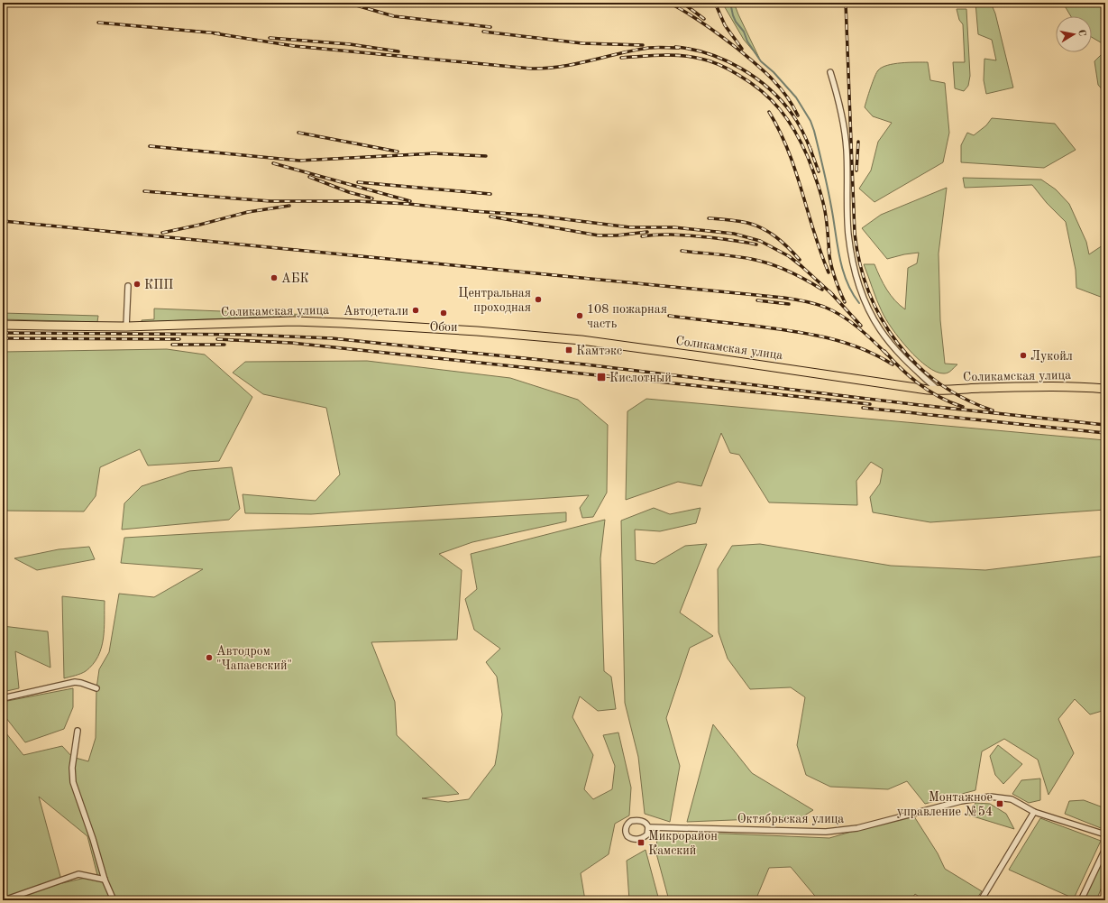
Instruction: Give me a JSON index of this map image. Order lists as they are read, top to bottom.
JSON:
{
  "streets": {
    "main road": ["Соликамская улица"],
    "street": ["Октябрьская улица"]
  },
  "places": {
    "other": [
      "АБК",
      "КПП",
      "Центральная проходная",
      "Автодетали",
      "Обои",
      "108 пожарная часть",
      "Лукойл",
      "Автодром \"Чапаевский\""
    ],
    "transit": [
      "Камтэкс",
      "Кислотный",
      "Монтажное управление №54",
      "Микрорайон Камский"
    ]
  },
  "north": "right"
}
